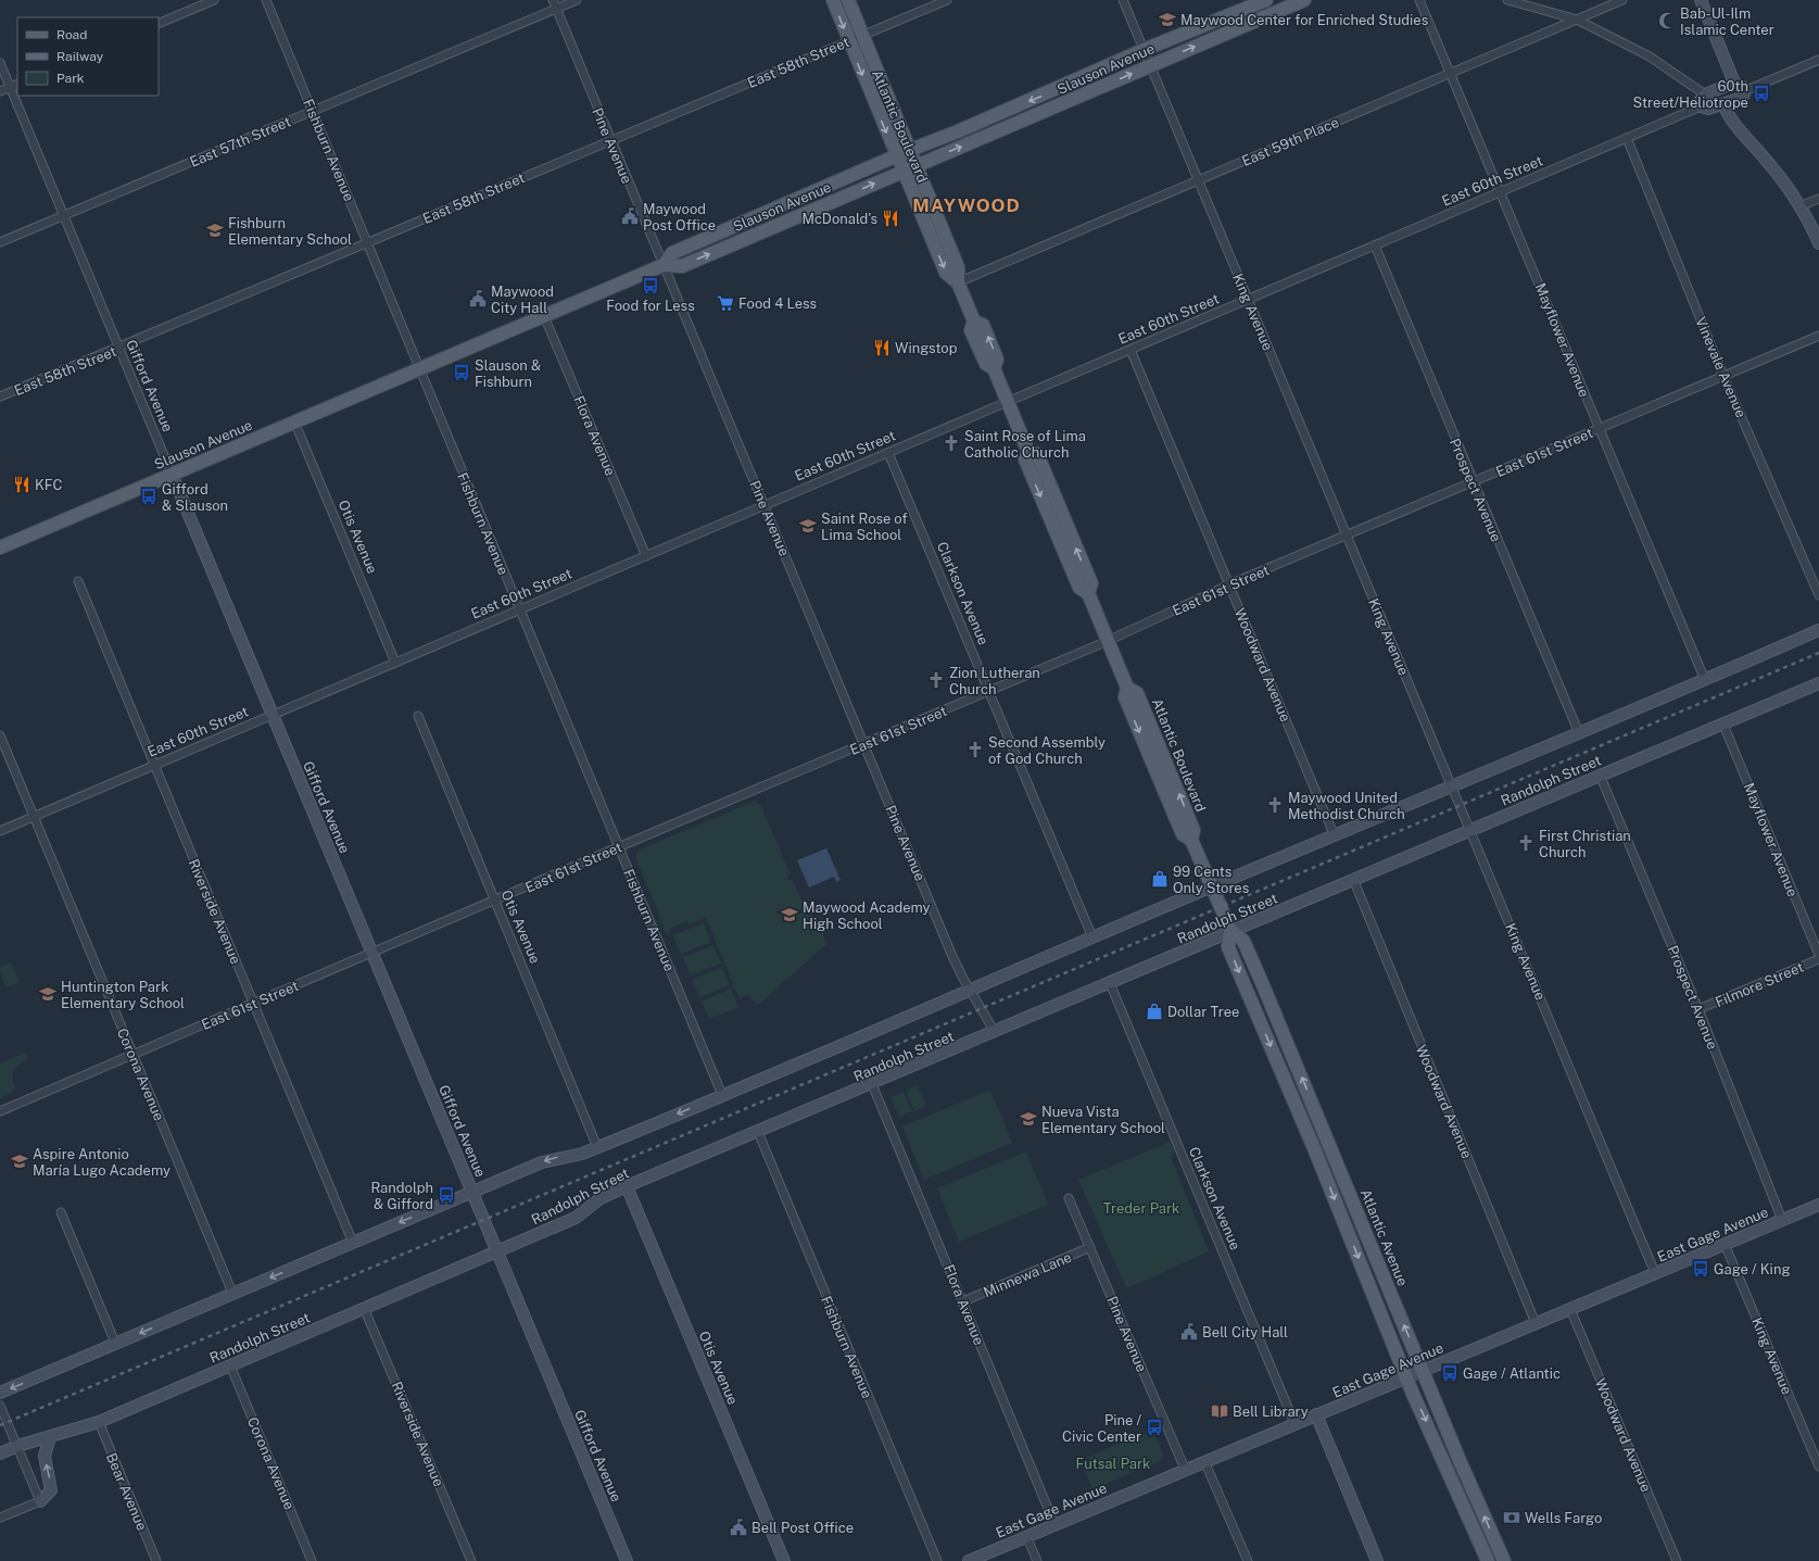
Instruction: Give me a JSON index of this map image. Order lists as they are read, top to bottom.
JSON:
{
  "streets": {
    "main road": ["Slauson Avenue", "Atlantic Boulevard", "Atlantic Avenue"],
    "street": [
      "East 58th Street",
      "East 57th Street",
      "East 59th Place",
      "Pine Avenue",
      "Fishburn Avenue",
      "East 60th Street",
      "King Avenue",
      "Mayflower Avenue",
      "Vinevale Avenue",
      "Gifford Avenue",
      "Flora Avenue",
      "East 61st Street",
      "Prospect Avenue",
      "Otis Avenue",
      "Clarkson Avenue",
      "Woodward Avenue",
      "Randolph Street",
      "Riverside Avenue",
      "Filmore Street",
      "Corona Avenue",
      "East Gage Avenue",
      "Minnewa Lane",
      "Bear Avenue"
    ]
  },
  "crossings": [
    ["East 58th Street", "Atlantic Boulevard"],
    ["East 58th Street", "Pine Avenue"],
    ["East 58th Street", "Fishburn Avenue"],
    ["East 58th Street", "Gifford Avenue"],
    ["Slauson Avenue", "Atlantic Boulevard"],
    ["Slauson Avenue", "Pine Avenue"],
    ["Slauson Avenue", "Fishburn Avenue"],
    ["Slauson Avenue", "King Avenue"],
    ["Slauson Avenue", "Gifford Avenue"],
    ["Slauson Avenue", "Flora Avenue"],
    ["Slauson Avenue", "Otis Avenue"],
    ["Atlantic Boulevard", "East 59th Place"],
    ["Atlantic Boulevard", "East 60th Street"],
    ["Atlantic Boulevard", "East 61st Street"],
    ["Atlantic Boulevard", "Atlantic Avenue"],
    ["East 57th Street", "Pine Avenue"],
    ["East 57th Street", "Fishburn Avenue"],
    ["East 57th Street", "Gifford Avenue"],
    ["East 59th Place", "King Avenue"],
    ["East 59th Place", "Mayflower Avenue"],
    ["Pine Avenue", "East 60th Street"],
    ["Pine Avenue", "East 61st Street"],
    ["Pine Avenue", "Randolph Street"],
    ["Pine Avenue", "East Gage Avenue"],
    ["Pine Avenue", "Minnewa Lane"],
    ["Fishburn Avenue", "East 60th Street"],
    ["Fishburn Avenue", "East 61st Street"],
    ["Fishburn Avenue", "Randolph Street"],
    ["East 60th Street", "King Avenue"],
    ["East 60th Street", "Mayflower Avenue"],
    ["East 60th Street", "Vinevale Avenue"],
    ["East 60th Street", "Gifford Avenue"],
    ["East 60th Street", "Flora Avenue"],
    ["East 60th Street", "Prospect Avenue"],
    ["East 60th Street", "Otis Avenue"],
    ["East 60th Street", "Clarkson Avenue"],
    ["East 60th Street", "Woodward Avenue"],
    ["East 60th Street", "Riverside Avenue"],
    ["East 60th Street", "Corona Avenue"],
    ["King Avenue", "East 61st Street"],
    ["King Avenue", "Randolph Street"],
    ["King Avenue", "East Gage Avenue"],
    ["Mayflower Avenue", "East 61st Street"],
    ["Mayflower Avenue", "Randolph Street"],
    ["Vinevale Avenue", "East 61st Street"],
    ["Gifford Avenue", "East 61st Street"],
    ["Gifford Avenue", "Randolph Street"],
    ["Flora Avenue", "Randolph Street"],
    ["Flora Avenue", "East Gage Avenue"],
    ["Flora Avenue", "Minnewa Lane"],
    ["East 61st Street", "Prospect Avenue"],
    ["East 61st Street", "Otis Avenue"],
    ["East 61st Street", "Clarkson Avenue"],
    ["East 61st Street", "Woodward Avenue"],
    ["East 61st Street", "Riverside Avenue"],
    ["East 61st Street", "Corona Avenue"],
    ["Prospect Avenue", "Randolph Street"],
    ["Prospect Avenue", "Filmore Street"],
    ["Prospect Avenue", "East Gage Avenue"],
    ["Otis Avenue", "Randolph Street"],
    ["Clarkson Avenue", "Randolph Street"],
    ["Clarkson Avenue", "East Gage Avenue"],
    ["Woodward Avenue", "Randolph Street"],
    ["Woodward Avenue", "East Gage Avenue"],
    ["Randolph Street", "Riverside Avenue"],
    ["Randolph Street", "Corona Avenue"],
    ["Randolph Street", "Atlantic Avenue"],
    ["Randolph Street", "Bear Avenue"],
    ["East Gage Avenue", "Atlantic Avenue"]
  ],
  "districts": ["MAYWOOD"],
  "parks": ["Treder Park", "Futsal Park"],
  "places": {
    "school or university": [
      "Maywood Center for Enriched Studies",
      "Fishburn Elementary School",
      "Saint Rose of Lima School",
      "Maywood Academy High School",
      "Huntington Park Elementary School",
      "Nueva Vista Elementary School",
      "Aspire Antonio María Lugo Academy"
    ],
    "mosque": ["Bab-Ul-Ilm Islamic Center"],
    "bus stop": [
      "60th Street/Heliotrope",
      "Food for Less",
      "Slauson & Fishburn",
      "Gifford & Slauson",
      "Randolph & Gifford",
      "Gage / King",
      "Gage / Atlantic",
      "Pine / Civic Center"
    ],
    "public building": [
      "Maywood Post Office",
      "Maywood City Hall",
      "Bell City Hall",
      "Bell Post Office"
    ],
    "restaurant": ["McDonald's", "Wingstop", "KFC"],
    "supermarket": ["Food 4 Less"],
    "church": [
      "Saint Rose of Lima Catholic Church",
      "Zion Lutheran Church",
      "Second Assembly of God Church",
      "Maywood United Methodist Church",
      "First Christian Church"
    ],
    "shop": ["99 Cents Only Stores", "Dollar Tree"],
    "library": ["Bell Library"],
    "bank": ["Wells Fargo"]
  },
  "legend": ["Road", "Railway", "Park"]
}
